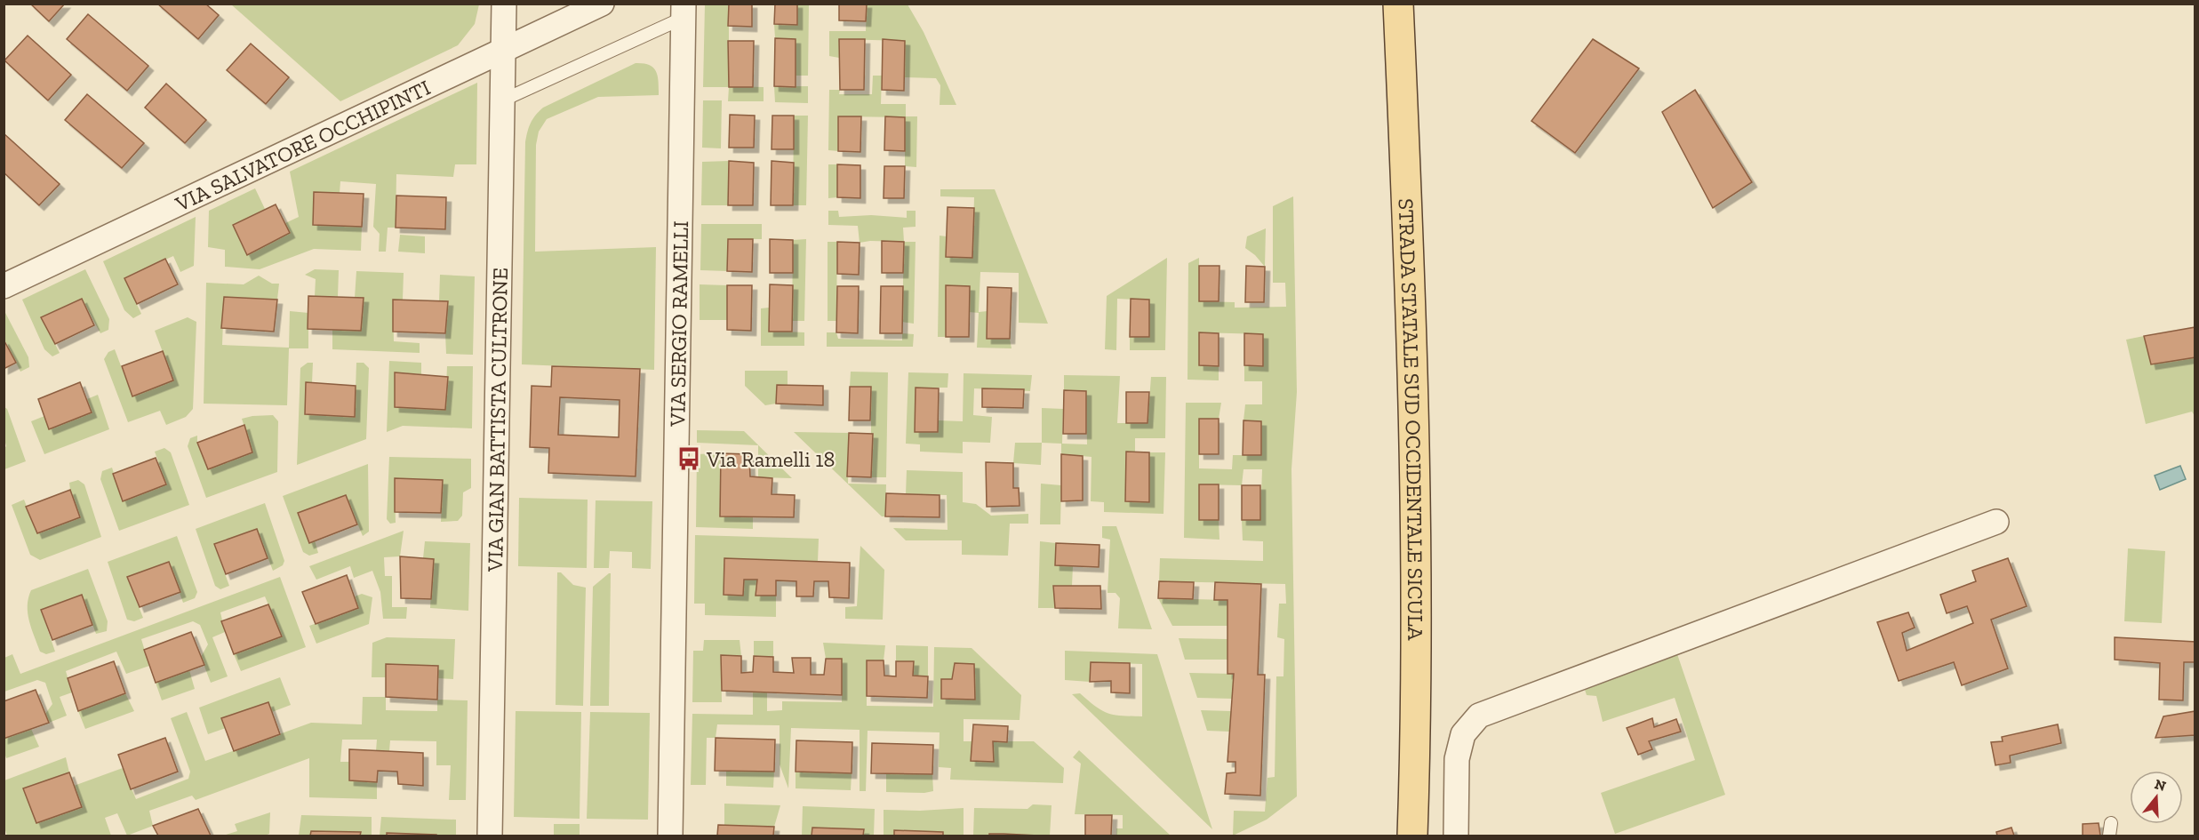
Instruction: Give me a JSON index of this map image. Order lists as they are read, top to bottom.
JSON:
{
  "streets": {
    "main road": ["STRADA STATALE SUD OCCIDENTALE SICULA"],
    "street": ["VIA SALVATORE OCCHIPINTI", "VIA SERGIO RAMELLI", "VIA GIAN BATTISTA CULTRONE"]
  },
  "crossings": [
    ["VIA SALVATORE OCCHIPINTI", "VIA GIAN BATTISTA CULTRONE"]
  ],
  "places": {
    "bus stop": ["Via Ramelli 18"]
  },
  "north": "top"
}
